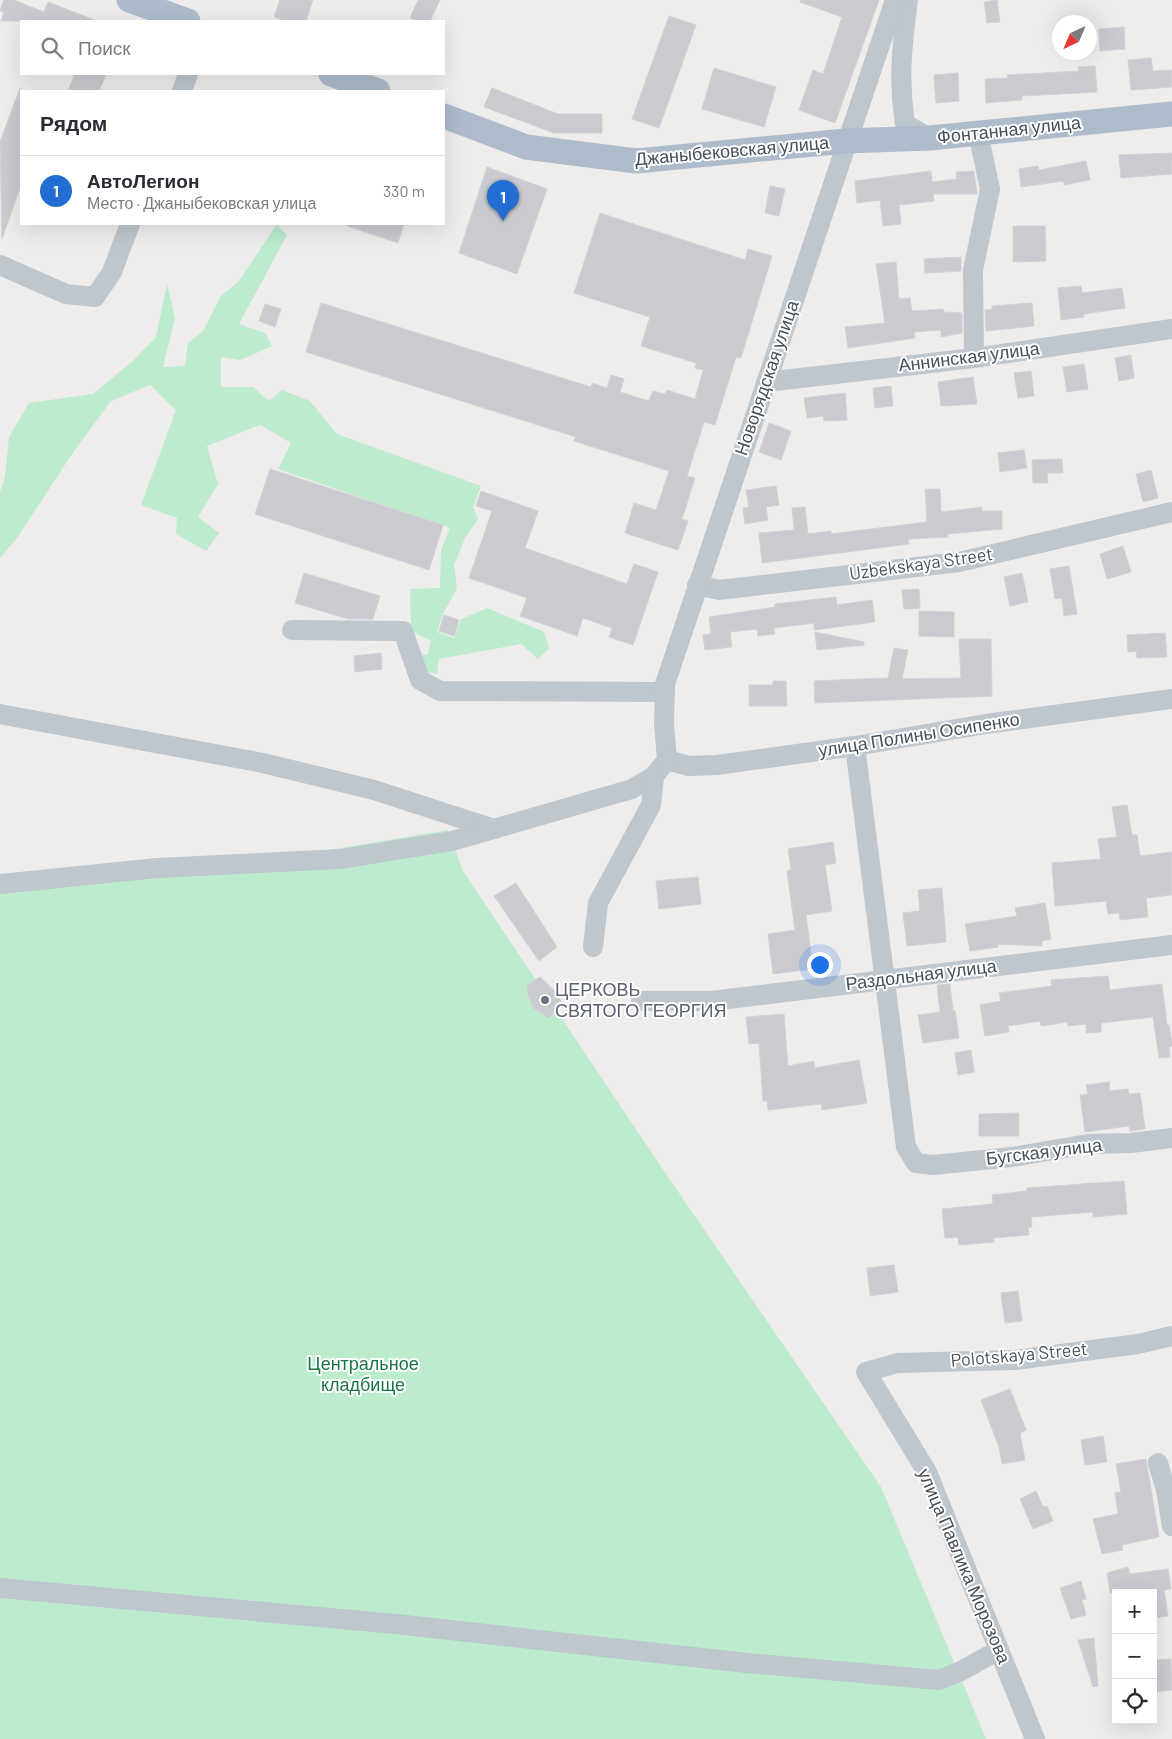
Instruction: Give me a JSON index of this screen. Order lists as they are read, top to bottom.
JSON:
{
  "streets": {
    "main road": ["Фонтанная улица", "Джаныбековская улица"],
    "street": [
      "Аннинская улица",
      "Новорядская улица",
      "Uzbekskaya Street",
      "улица Полины Осипенко",
      "Раздольная улица",
      "Бугская улица",
      "Polotskaya Street",
      "улица Павлика Морозова"
    ]
  },
  "crossings": [
    ["Фонтанная улица", "Джаныбековская улица"],
    ["Фонтанная улица", "Новорядская улица"],
    ["Джаныбековская улица", "Новорядская улица"],
    ["Аннинская улица", "Новорядская улица"],
    ["Новорядская улица", "Uzbekskaya Street"],
    ["Новорядская улица", "улица Полины Осипенко"],
    ["Раздольная улица", "Бугская улица"],
    ["Polotskaya Street", "улица Павлика Морозова"]
  ],
  "parks": ["Центральное кладбище"],
  "places": ["ЦЕРКОВЬ СВЯТОГО ГЕОРГИЯ"],
  "north": "bottom left",
  "page": {
    "search": "Поиск",
    "heading": "Рядом",
    "list": [
      {
        "mark": "1",
        "name": "АвтоЛегион",
        "note": "Место · Джаныбековская улица",
        "value": "330 m"
      }
    ],
    "pins": "1",
    "map_buttons": ["+", "−"]
  }
}
